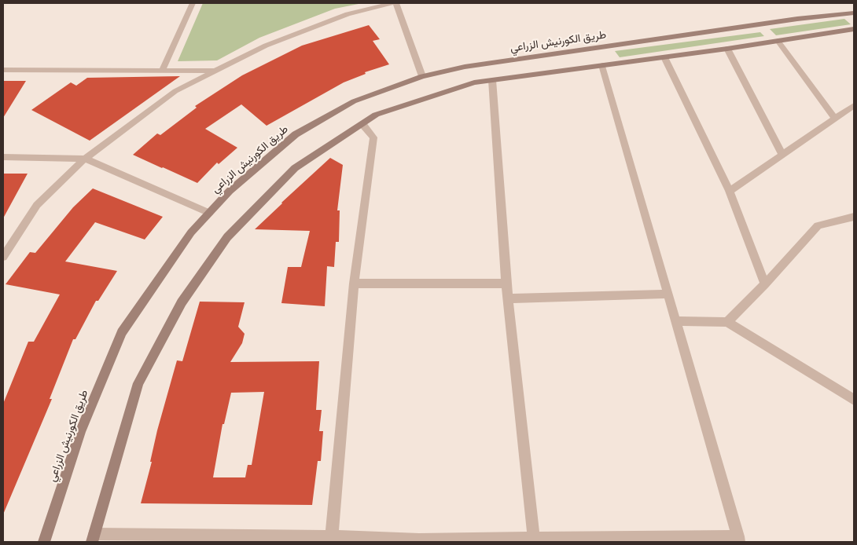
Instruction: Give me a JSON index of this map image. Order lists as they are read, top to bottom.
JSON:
{
  "streets": {
    "street": ["طريق الكورنيش الزراعي"]
  }
}
